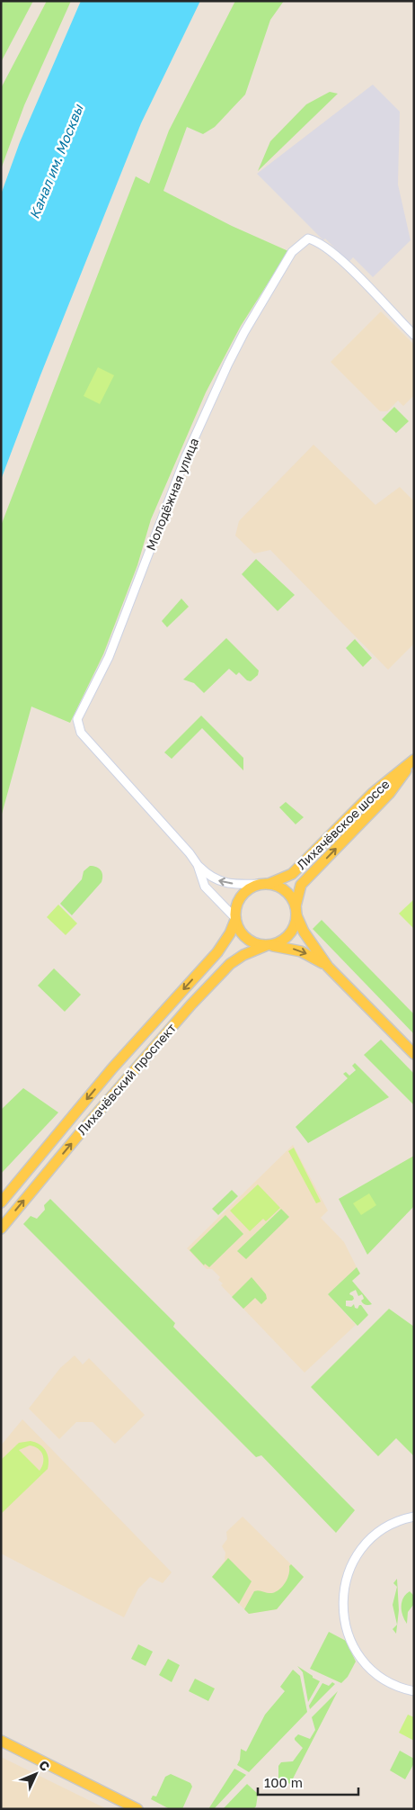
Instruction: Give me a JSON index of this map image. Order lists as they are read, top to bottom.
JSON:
{
  "streets": {
    "main road": ["Лихачёвское шоссе", "Лихачёвский проспект"],
    "street": ["Молодёжная улица"]
  },
  "crossings": [
    ["Молодёжная улица", "Лихачёвское шоссе"],
    ["Молодёжная улица", "Лихачёвский проспект"],
    ["Лихачёвское шоссе", "Лихачёвский проспект"]
  ],
  "water": ["Канал им. Москвы"],
  "scale_bar": "100 m",
  "north": "top right"
}
